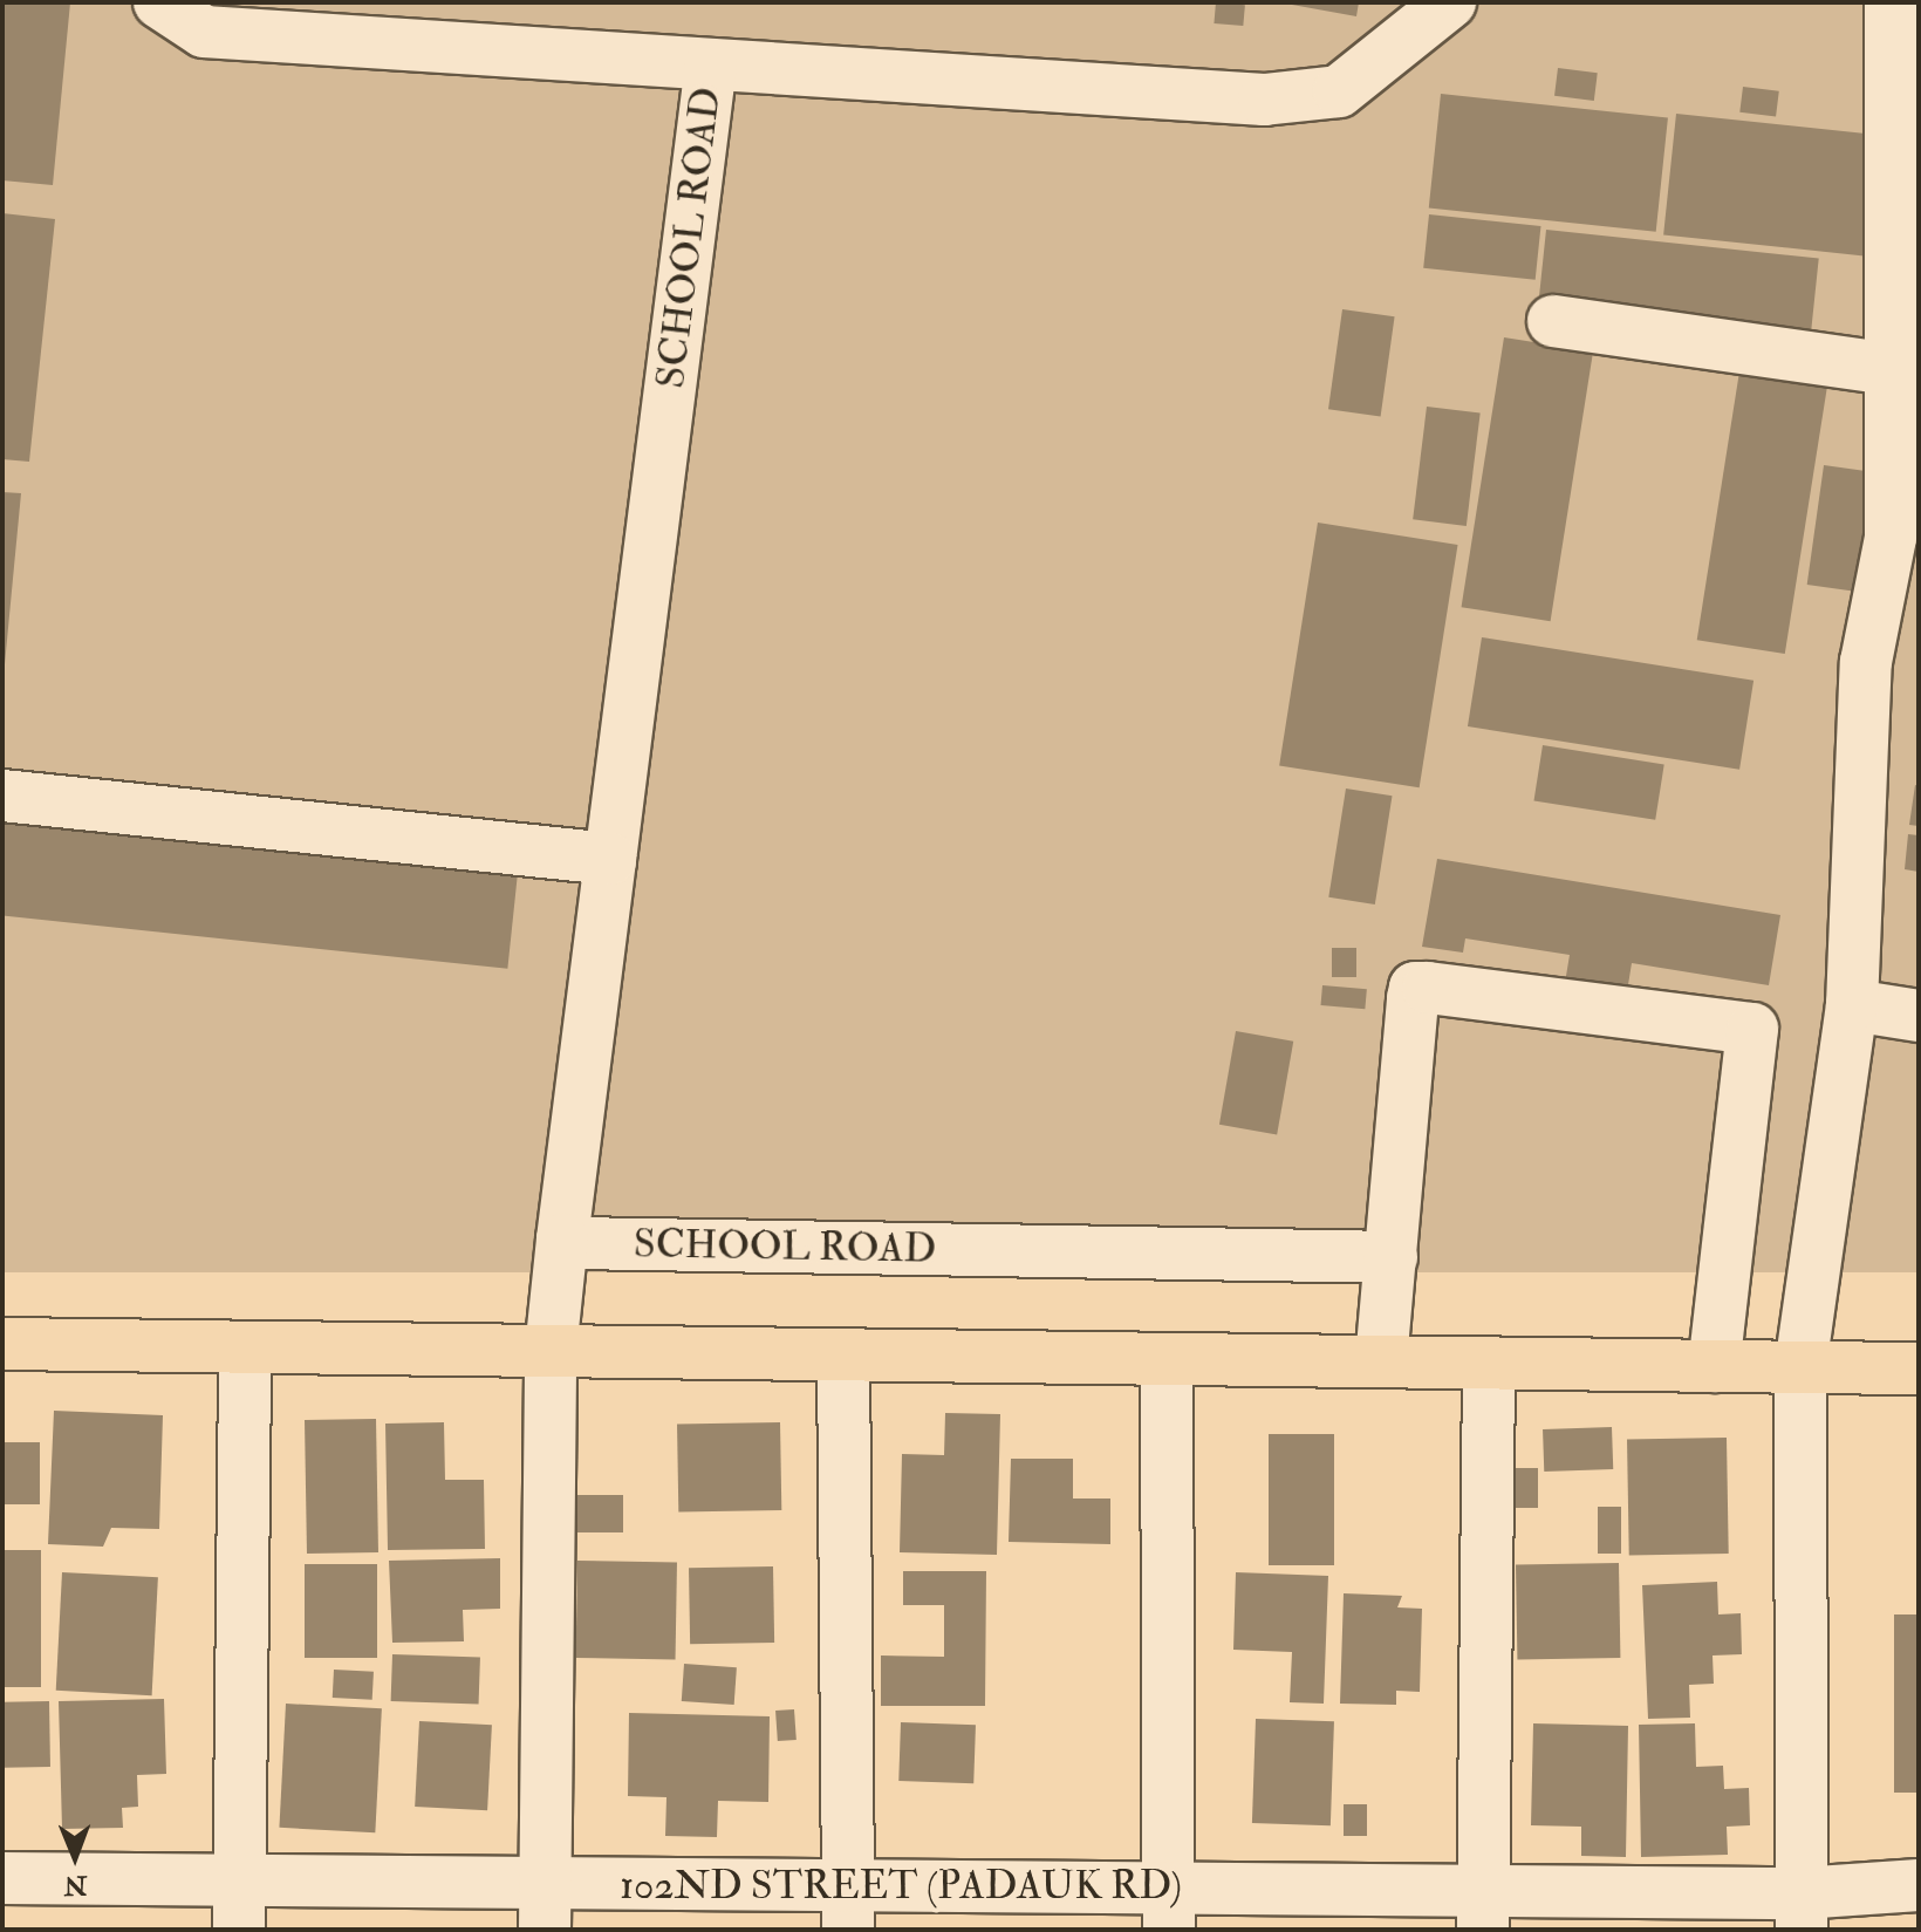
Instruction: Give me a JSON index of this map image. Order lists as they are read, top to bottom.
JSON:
{
  "streets": {
    "lane": ["SCHOOL ROAD", "102ND STREET (PADAUK RD)"]
  },
  "north": "bottom"
}
